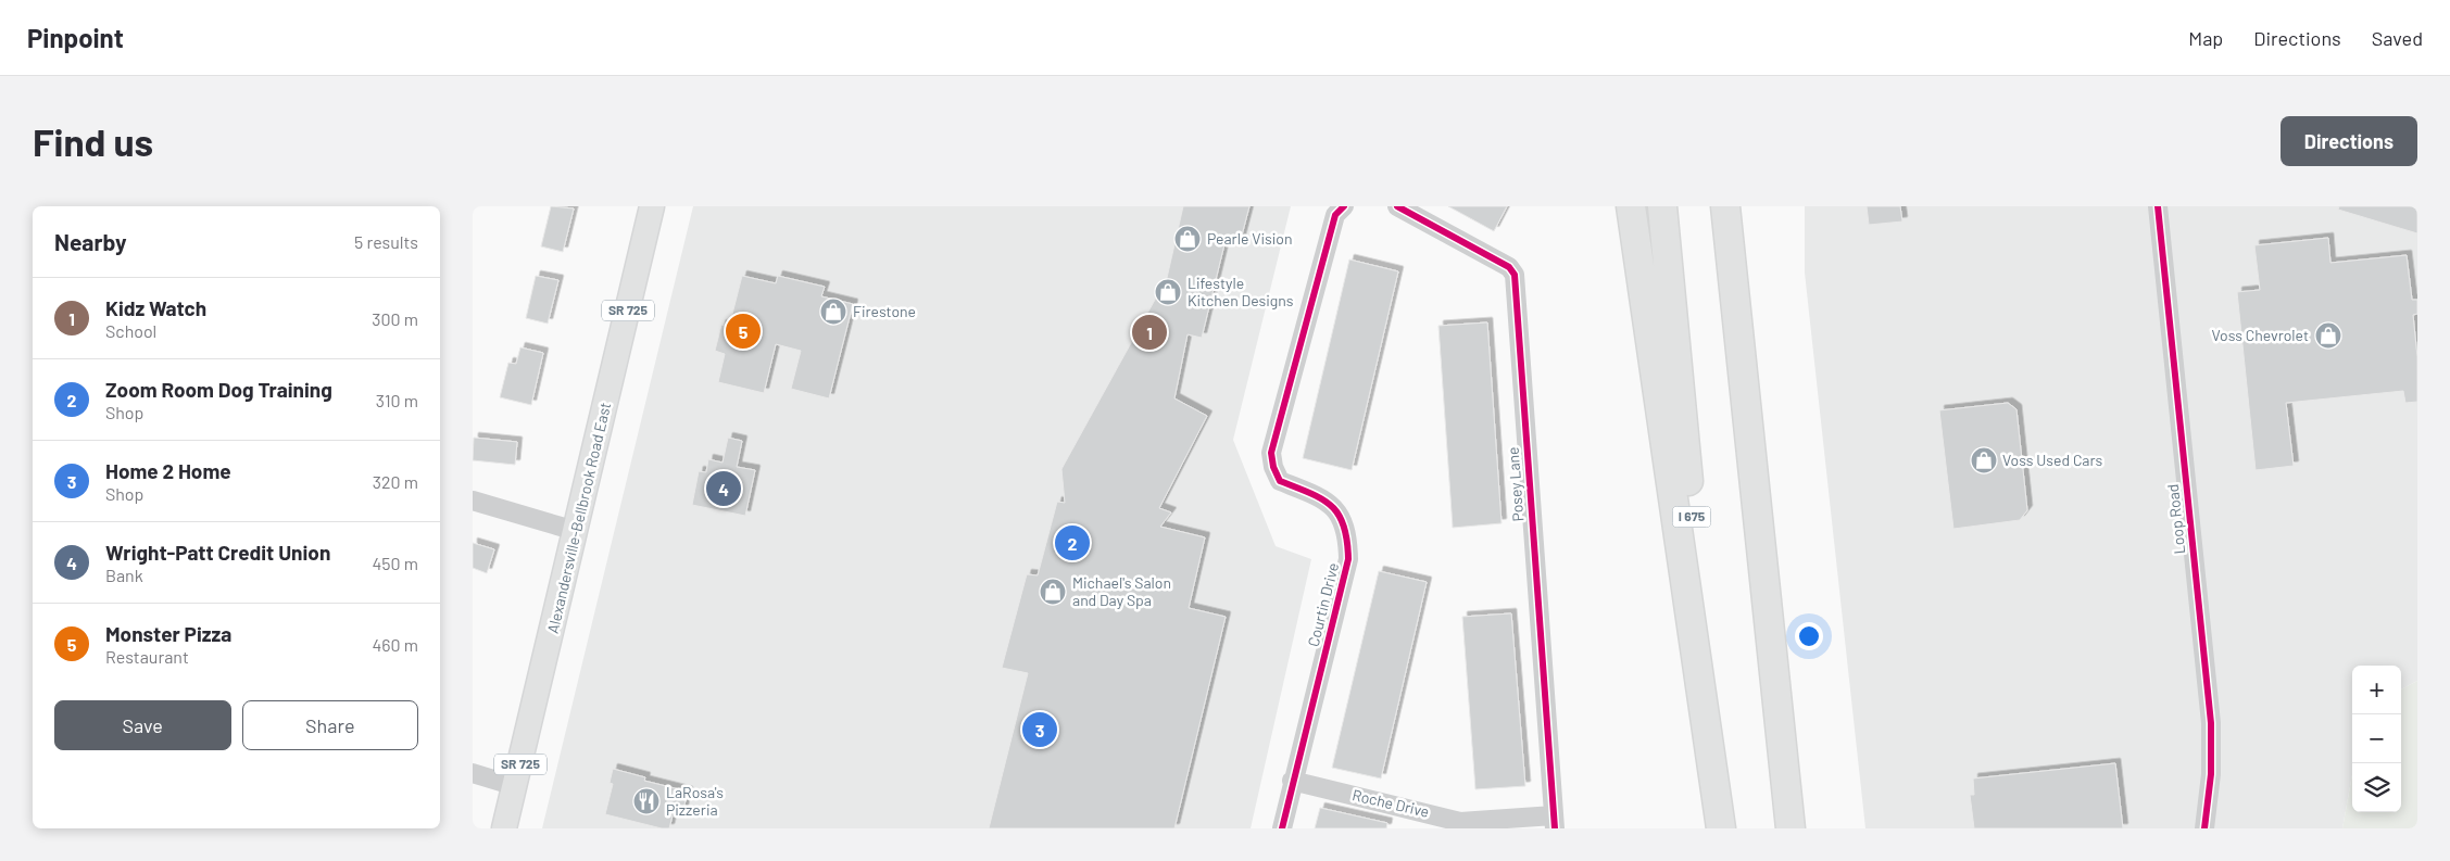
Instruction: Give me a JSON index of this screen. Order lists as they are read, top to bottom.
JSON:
{
  "streets": {
    "highway": ["I 675"],
    "main road": ["SR 725", "Alexandersville-Bellbrook Road East"],
    "street": [
      "Posey Lane",
      "Loop Road",
      "Courtin Drive",
      "Roche Drive"
    ]
  },
  "crossings": [
    ["Posey Lane", "Roche Drive"],
    ["Courtin Drive", "Roche Drive"]
  ],
  "places": {
    "shop": [
      "Pearle Vision",
      "Lifestyle Kitchen Designs",
      "Firestone",
      "Voss Chevrolet",
      "Voss Used Cars",
      "Michael's Salon and Day Spa"
    ],
    "restaurant": ["LaRosa's Pizzeria"]
  },
  "page": {
    "header": "Pinpoint",
    "nav": ["Map", "Directions", "Saved"],
    "buttons": [
      "Directions",
      ["Save", "Share"]
    ],
    "title": "Find us",
    "heading": ["Nearby", "5 results"],
    "list": [
      {
        "mark": "1",
        "name": "Kidz Watch",
        "note": "School",
        "value": "300 m"
      },
      {
        "mark": "2",
        "name": "Zoom Room Dog Training",
        "note": "Shop",
        "value": "310 m"
      },
      {
        "mark": "3",
        "name": "Home 2 Home",
        "note": "Shop",
        "value": "320 m"
      },
      {
        "mark": "4",
        "name": "Wright-Patt Credit Union",
        "note": "Bank",
        "value": "450 m"
      },
      {
        "mark": "5",
        "name": "Monster Pizza",
        "note": "Restaurant",
        "value": "460 m"
      }
    ],
    "pins": [
      "5",
      "1",
      "4",
      "2",
      "3"
    ],
    "map_buttons": ["+", "−"]
  }
}
